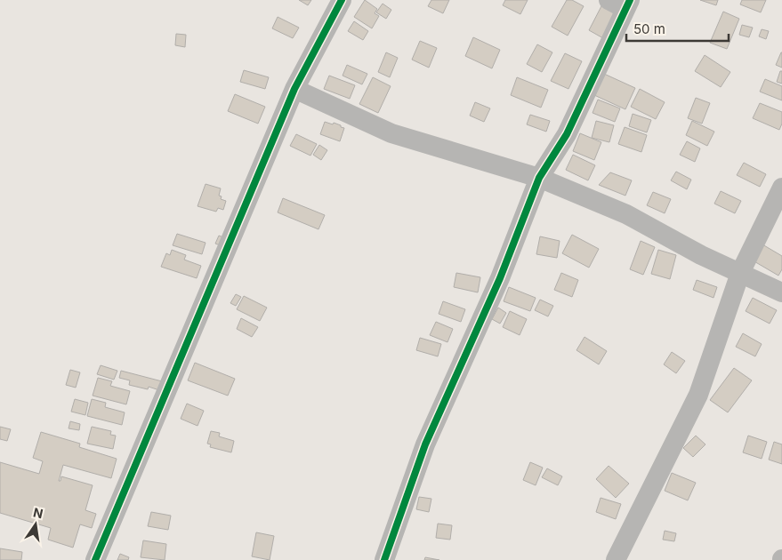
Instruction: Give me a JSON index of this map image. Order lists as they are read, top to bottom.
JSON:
{
  "scale_bar": "50 m",
  "north": "top"
}
